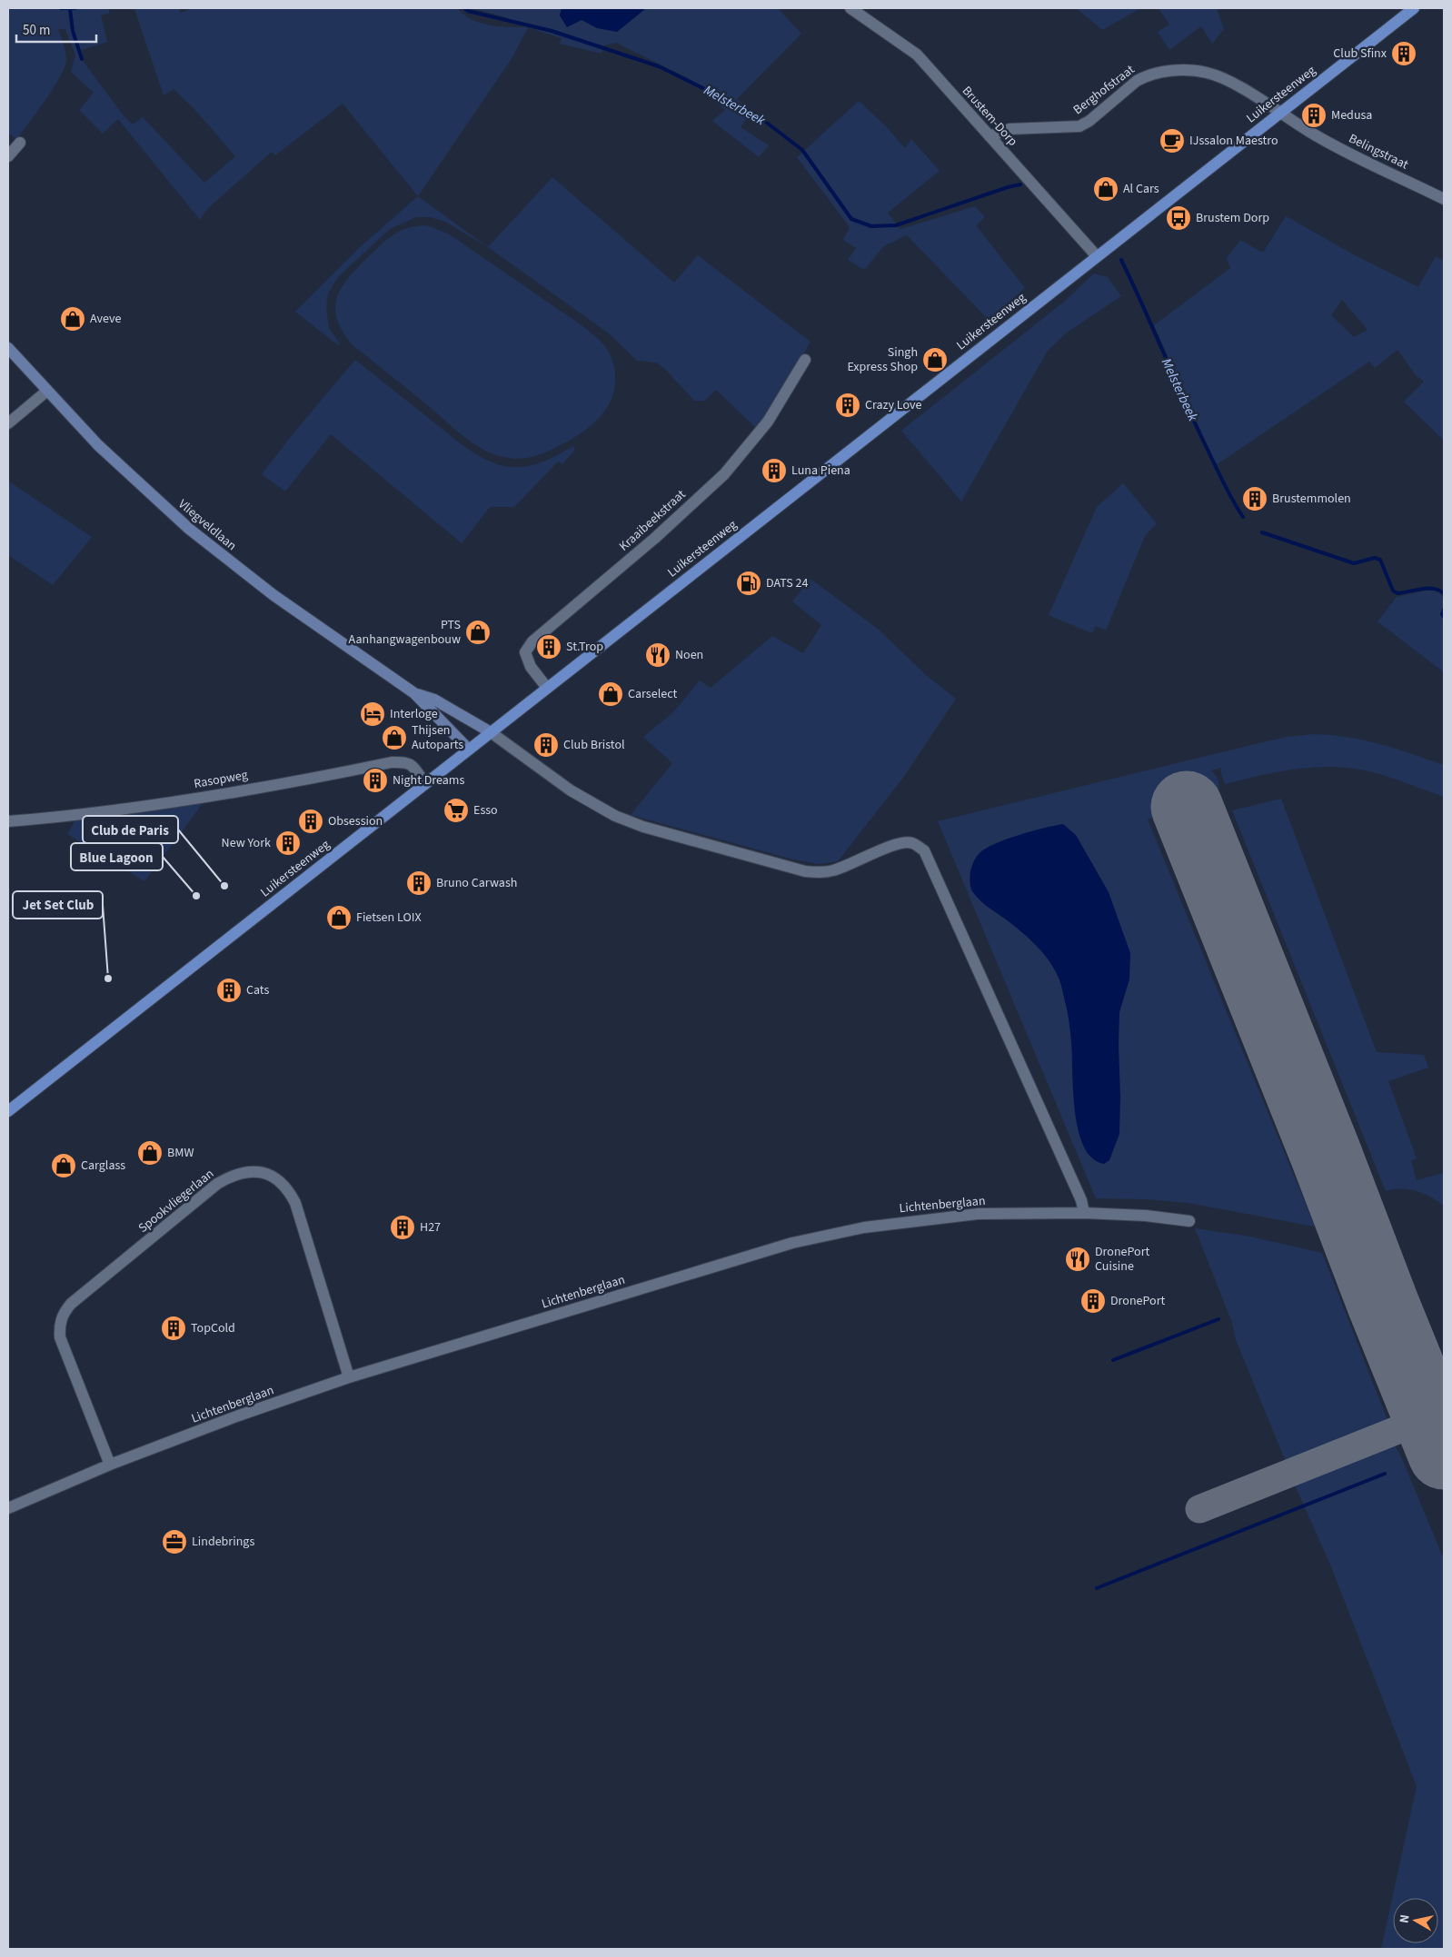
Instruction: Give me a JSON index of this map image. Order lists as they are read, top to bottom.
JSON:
{
  "streets": {
    "main road": ["Luikersteenweg", "Vliegveldlaan"],
    "street": [
      "Berghofstraat",
      "Brustem-Dorp",
      "Belingstraat",
      "Kraaibeekstraat",
      "Rasopweg",
      "Spookvliegerlaan",
      "Lichtenberglaan"
    ]
  },
  "crossings": [
    ["Berghofstraat", "Luikersteenweg"],
    ["Berghofstraat", "Brustem-Dorp"],
    ["Berghofstraat", "Belingstraat"],
    ["Luikersteenweg", "Brustem-Dorp"],
    ["Luikersteenweg", "Belingstraat"],
    ["Luikersteenweg", "Kraaibeekstraat"],
    ["Luikersteenweg", "Vliegveldlaan"],
    ["Luikersteenweg", "Rasopweg"],
    ["Spookvliegerlaan", "Lichtenberglaan"]
  ],
  "water": ["Melsterbeek"],
  "places": {
    "building": [
      "Club Sfinx",
      "Medusa",
      "Crazy Love",
      "Luna Piena",
      "Brustemmolen",
      "St.Trop",
      "Club Bristol",
      "Night Dreams",
      "Obsession",
      "New York",
      "Bruno Carwash",
      "Cats",
      "H27",
      "DronePort",
      "TopCold"
    ],
    "cafe": ["IJssalon Maestro"],
    "shop": [
      "Al Cars",
      "Aveve",
      "Singh Express Shop",
      "PTS Aanhangwagenbouw",
      "Carselect",
      "Thijsen Autoparts",
      "Fietsen LOIX",
      "BMW",
      "Carglass"
    ],
    "bus stop": ["Brustem Dorp"],
    "fuel station": ["DATS 24"],
    "restaurant": ["Noen", "DronePort Cuisine"],
    "hotel": ["Interloge"],
    "supermarket": ["Esso"],
    "other": ["Club de Paris", "Blue Lagoon", "Jet Set Club"],
    "office": ["Lindebrings"]
  },
  "scale_bar": "50 m",
  "north": "left"
}
